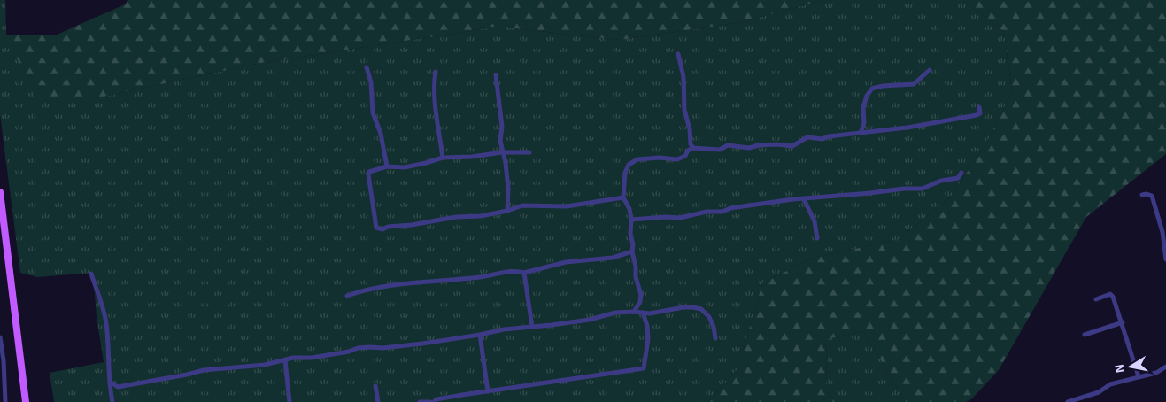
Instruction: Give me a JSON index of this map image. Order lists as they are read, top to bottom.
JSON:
{
  "north": "left"
}
